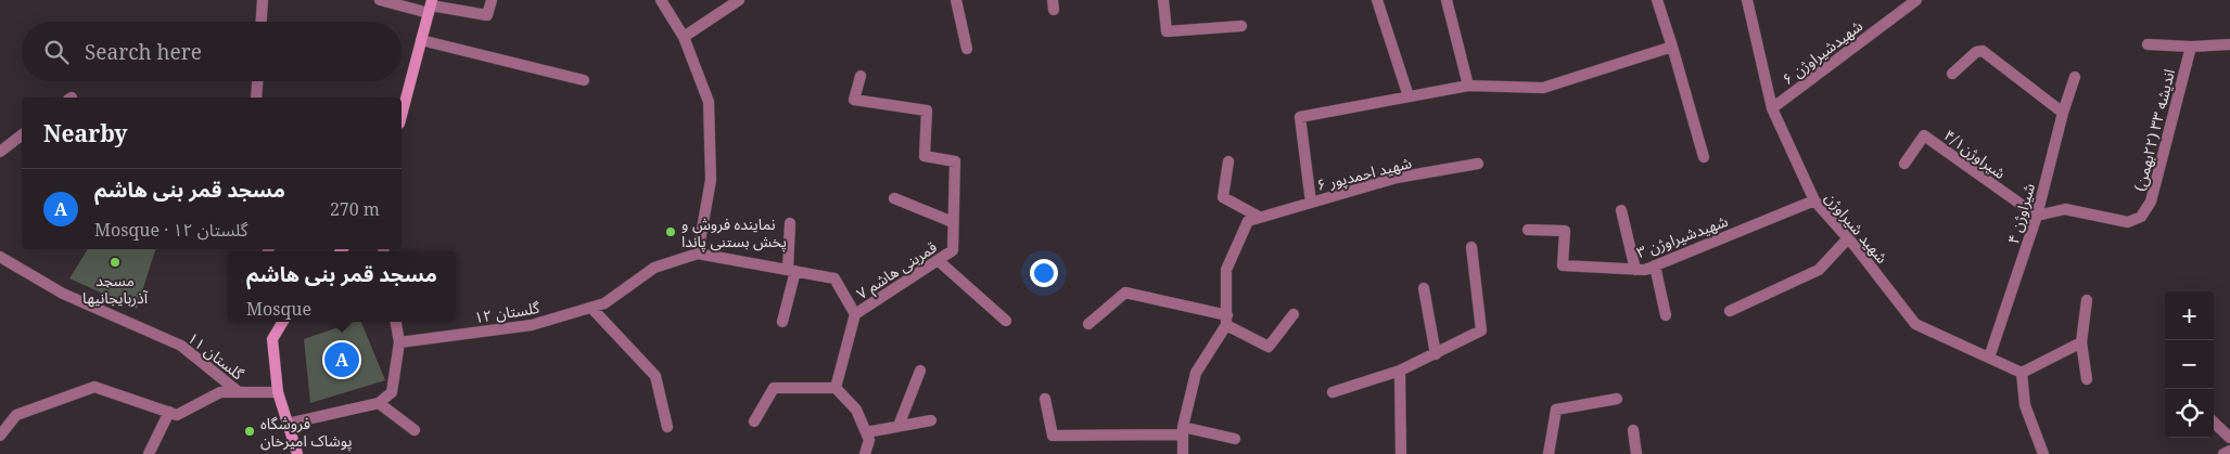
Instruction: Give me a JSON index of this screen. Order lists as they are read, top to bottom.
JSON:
{
  "streets": {
    "street": [
      "شهیدشیراوژن ۶",
      "اندیشه ۳۳ (۲۲بهمن)",
      "شیراوژن۴/۱",
      "شهید احمدپور ۶",
      "شیراوژن ۴",
      "شهید شیراوژن",
      "شهیدشیراوژن ۳",
      "قمربنی هاشم ۷",
      "گلستان ۱۲",
      "گلستان ۱۱"
    ]
  },
  "crossings": [
    ["شهیدشیراوژن ۶", "شهید شیراوژن"],
    ["اندیشه ۳۳ (۲۲بهمن)", "شیراوژن۴/۱"],
    ["اندیشه ۳۳ (۲۲بهمن)", "شیراوژن ۴"],
    ["شیراوژن۴/۱", "شیراوژن ۴"],
    ["شیراوژن ۴", "شهید شیراوژن"],
    ["شهید شیراوژن", "شهیدشیراوژن ۳"]
  ],
  "places": ["نماینده فروش و پخش بستنی پاندا", "مسجد آذربایجانیها", "فروشگاه پوشاک امیرخان"],
  "page": {
    "search": "Search here",
    "heading": "Nearby",
    "list": [
      {
        "mark": "A",
        "name": "مسجد قمر بنی هاشم",
        "note": "Mosque · گلستان ۱۲",
        "value": "270 m"
      }
    ],
    "popup": ["مسجد قمر بنی هاشم", "Mosque"],
    "map_buttons": ["+", "−"],
    "pins": "A"
  }
}
